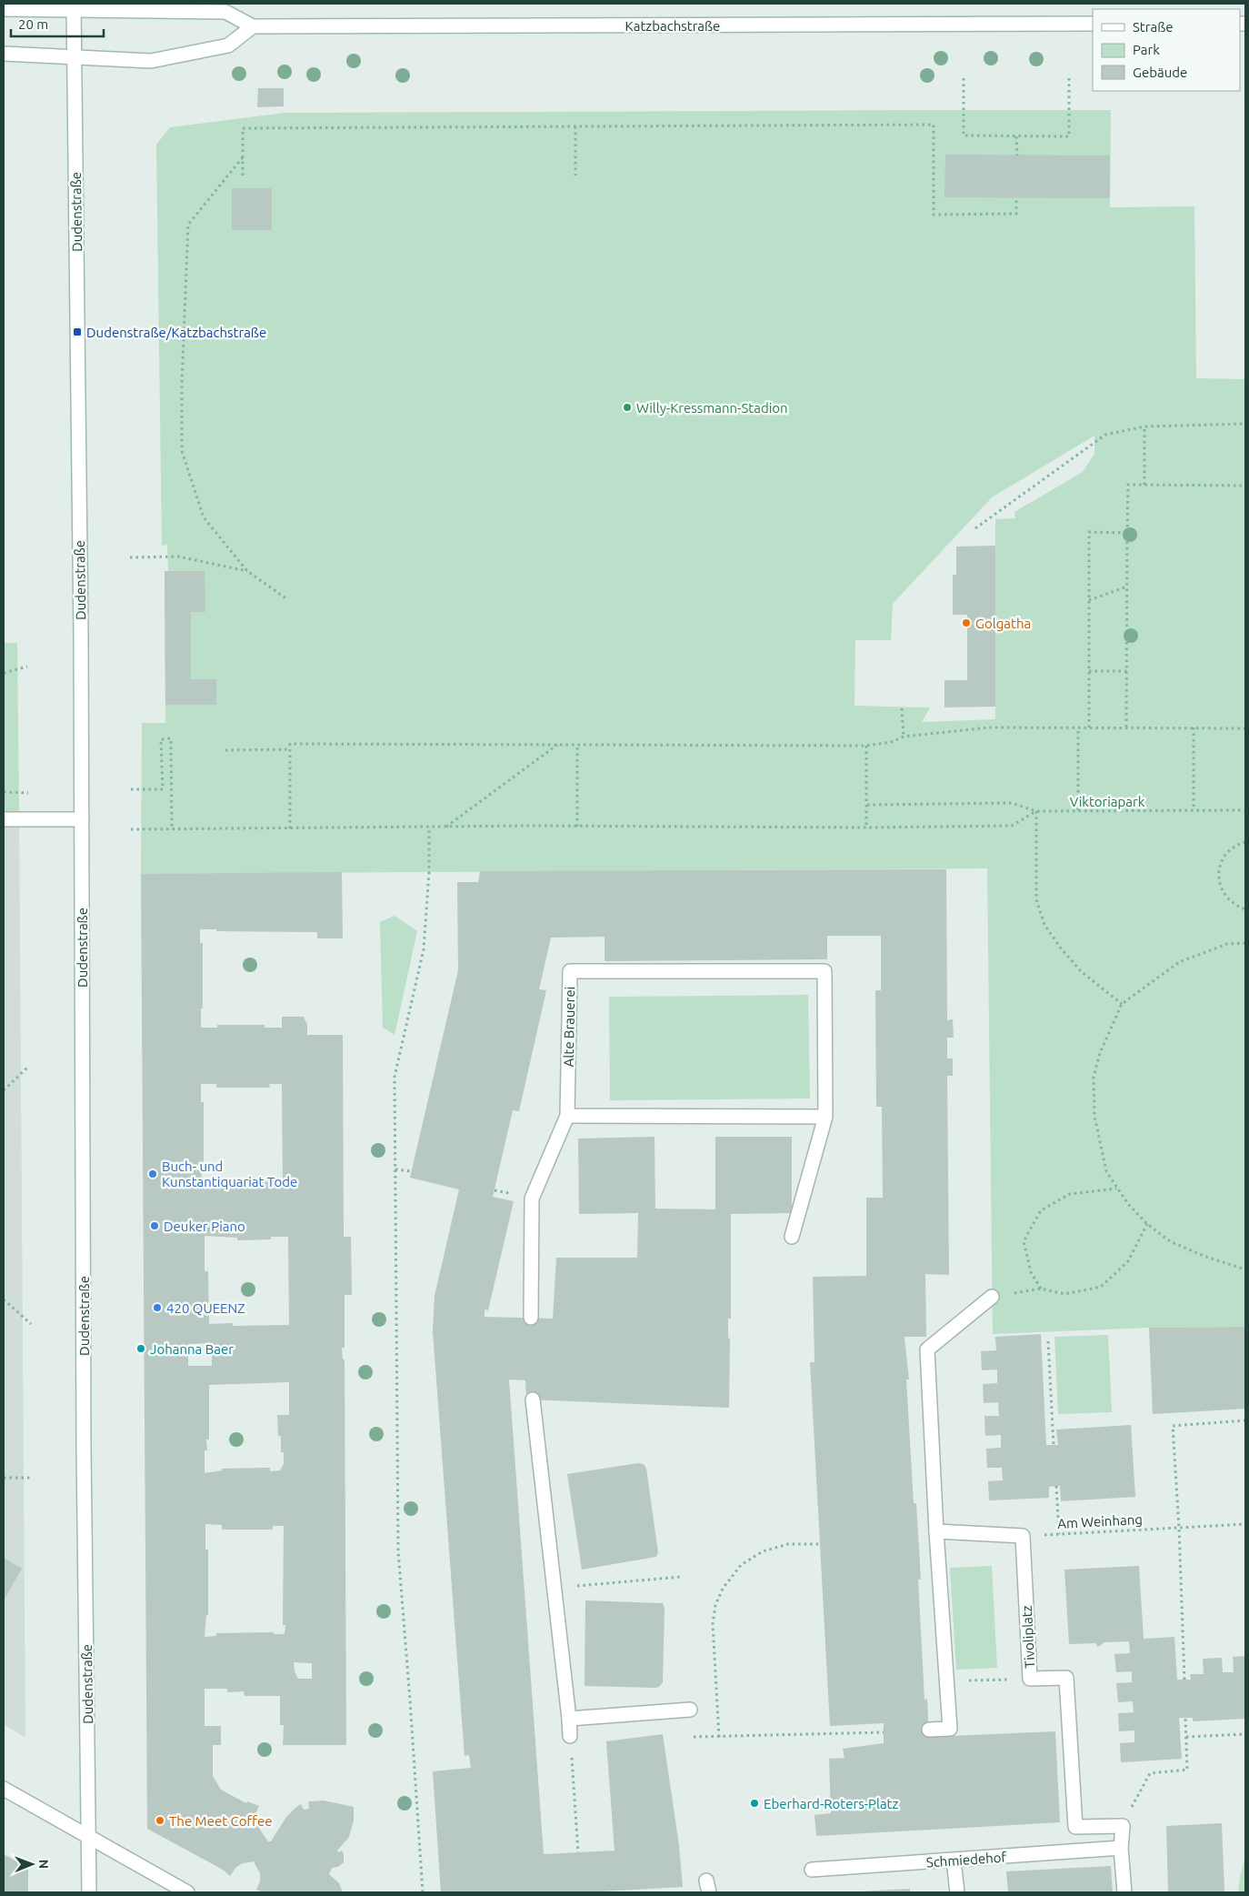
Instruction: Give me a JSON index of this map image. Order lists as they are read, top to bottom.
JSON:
{
  "streets": {
    "main road": [
      "Katzbachstraße",
      "Dudenstraße",
      "Alte Brauerei",
      "Tivoliplatz",
      "Schmiedehof"
    ],
    "path": ["Am Weinhang"]
  },
  "crossings": [
    ["Katzbachstraße", "Dudenstraße"],
    ["Am Weinhang", "Tivoliplatz"]
  ],
  "parks": ["Viktoriapark"],
  "places": {
    "transit": ["Dudenstraße/Katzbachstraße"],
    "other": [
      "Willy-Kressmann-Stadion",
      "Golgatha",
      "Buch- und Kunstantiquariat Tode",
      "Deuker Piano",
      "420 QUEENZ",
      "Johanna Baer",
      "Eberhard-Roters-Platz",
      "The Meet Coffee"
    ]
  },
  "legend": ["Straße", "Park", "Gebäude"],
  "scale_bar": "20 m",
  "north": "right"
}
